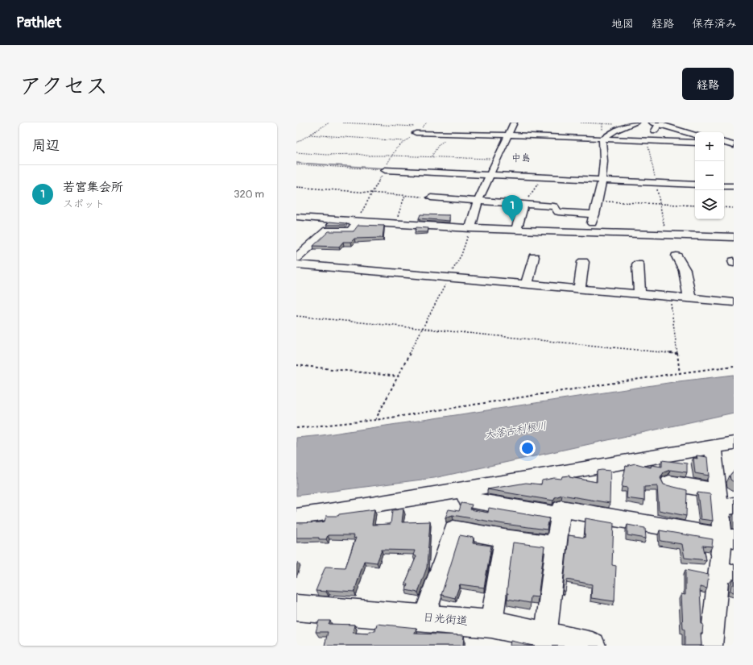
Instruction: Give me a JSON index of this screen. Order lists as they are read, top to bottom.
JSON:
{
  "streets": {
    "main road": ["日光街道"]
  },
  "districts": ["中島"],
  "water": ["大落古利根川"],
  "page": {
    "header": "Pathlet",
    "nav": ["地図", "経路", "保存済み"],
    "title": "アクセス",
    "buttons": "経路",
    "heading": "周辺",
    "map_buttons": ["+", "−"],
    "list": [
      {
        "mark": "1",
        "name": "若宮集会所",
        "note": "スポット",
        "value": "320 m"
      }
    ],
    "pins": "1"
  }
}
